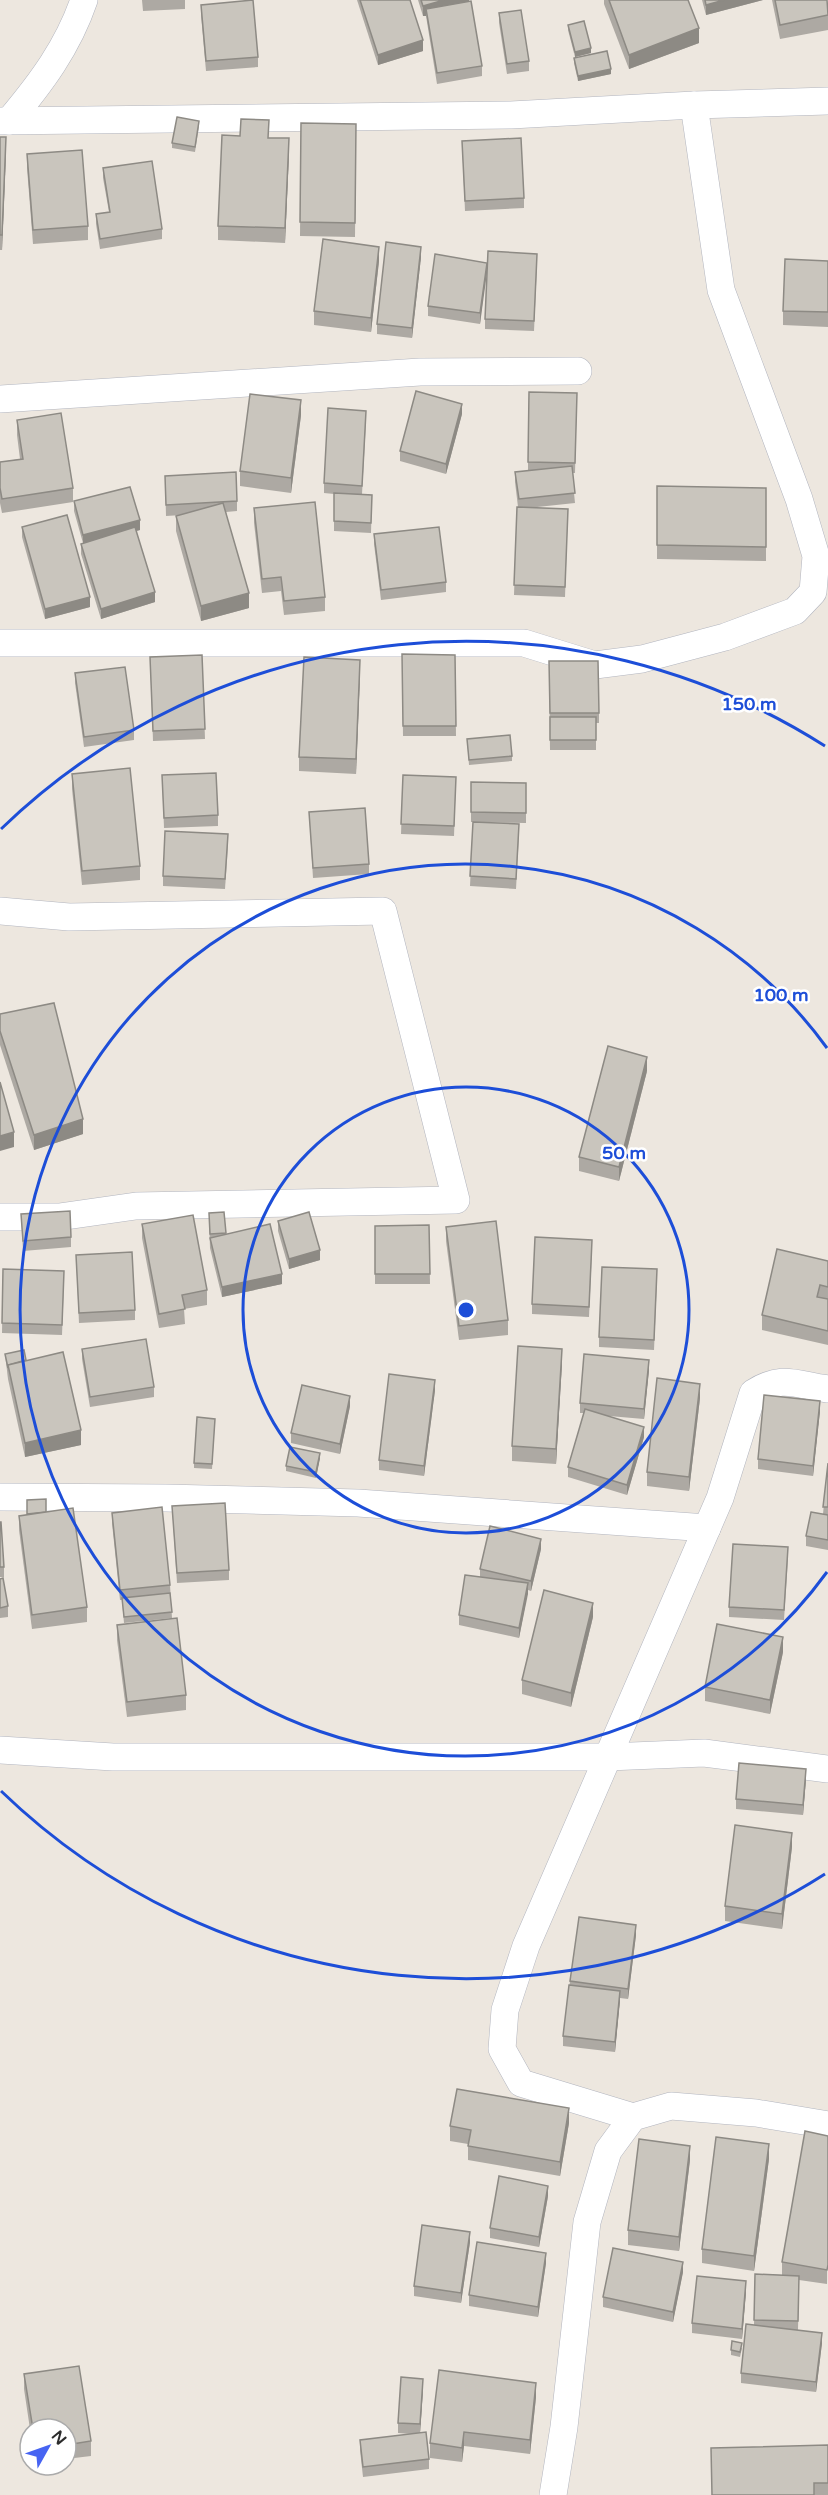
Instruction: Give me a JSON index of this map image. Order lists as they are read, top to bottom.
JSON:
{
  "north": "top right",
  "rings": ["150 m", "100 m", "50 m"]
}
